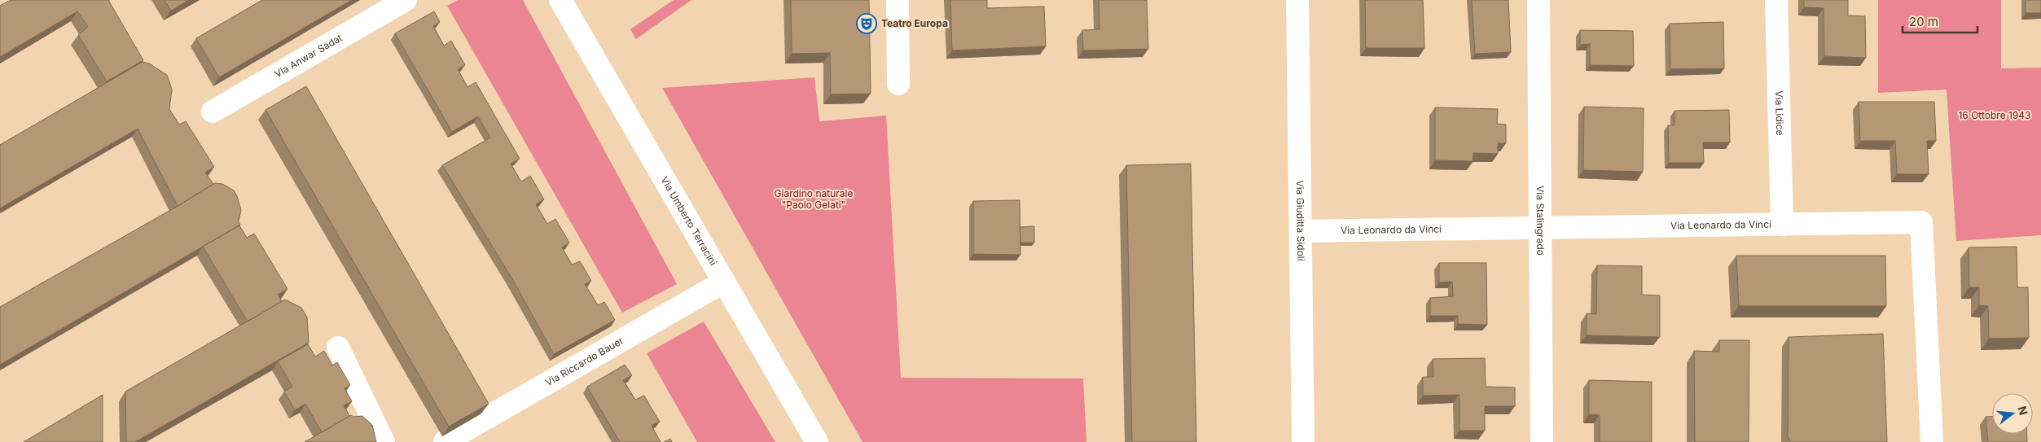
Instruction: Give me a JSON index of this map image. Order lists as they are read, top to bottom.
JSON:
{
  "streets": {
    "street": [
      "Via Anwar Sadat",
      "Via Lidice",
      "Via Stalingrado",
      "Via Umberto Terracini",
      "Via Giuditta Sidoli",
      "Via Leonardo da Vinci",
      "Via Riccardo Bauer"
    ]
  },
  "crossings": [
    ["Via Lidice", "Via Leonardo da Vinci"],
    ["Via Stalingrado", "Via Leonardo da Vinci"],
    ["Via Umberto Terracini", "Via Riccardo Bauer"],
    ["Via Giuditta Sidoli", "Via Leonardo da Vinci"]
  ],
  "parks": ["16 Ottobre 1943", "Giardino naturale \"Paolo Gelati\""],
  "places": {
    "theatre": ["Teatro Europa"]
  },
  "scale_bar": "20 m",
  "north": "right"
}
